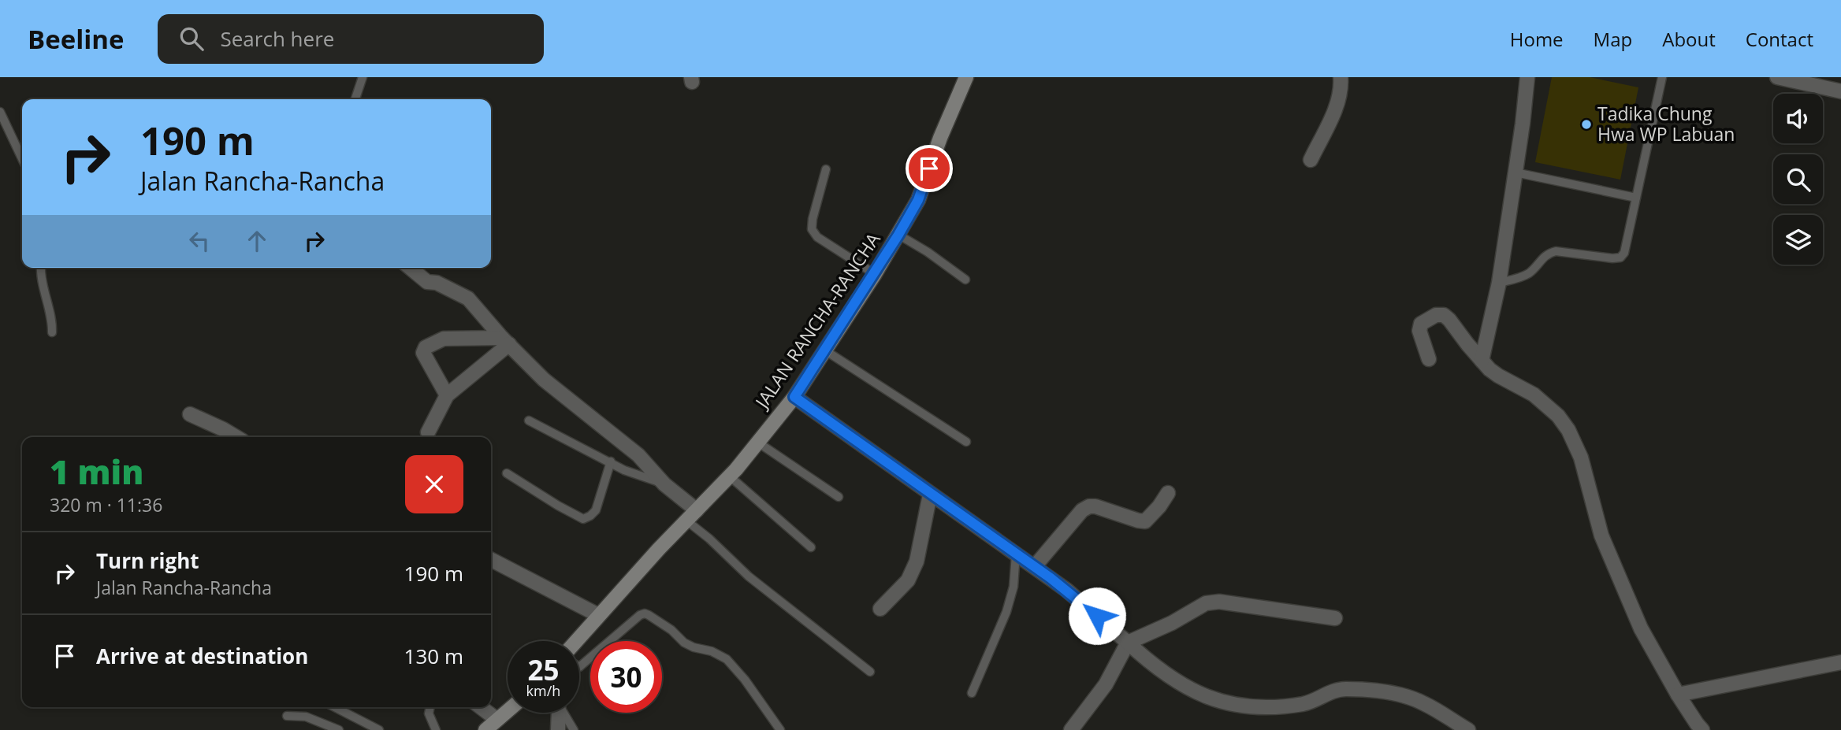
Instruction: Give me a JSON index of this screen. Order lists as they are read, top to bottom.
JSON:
{
  "streets": {
    "main road": ["JALAN RANCHA-RANCHA"]
  },
  "places": ["Tadika Chung Hwa WP Labuan"],
  "page": {
    "header": "Beeline",
    "search": "Search here",
    "nav": [
      "Home",
      "Map",
      "About",
      "Contact"
    ],
    "turn": ["190 m", "Jalan Rancha-Rancha"],
    "heading": ["1 min", "320 m · 11:36"],
    "list": [
      {
        "name": "Turn right",
        "note": "Jalan Rancha-Rancha",
        "value": "190 m"
      },
      {
        "name": "Arrive at destination",
        "value": "130 m"
      }
    ],
    "speed": "25 km/h",
    "limit": "30"
  }
}
